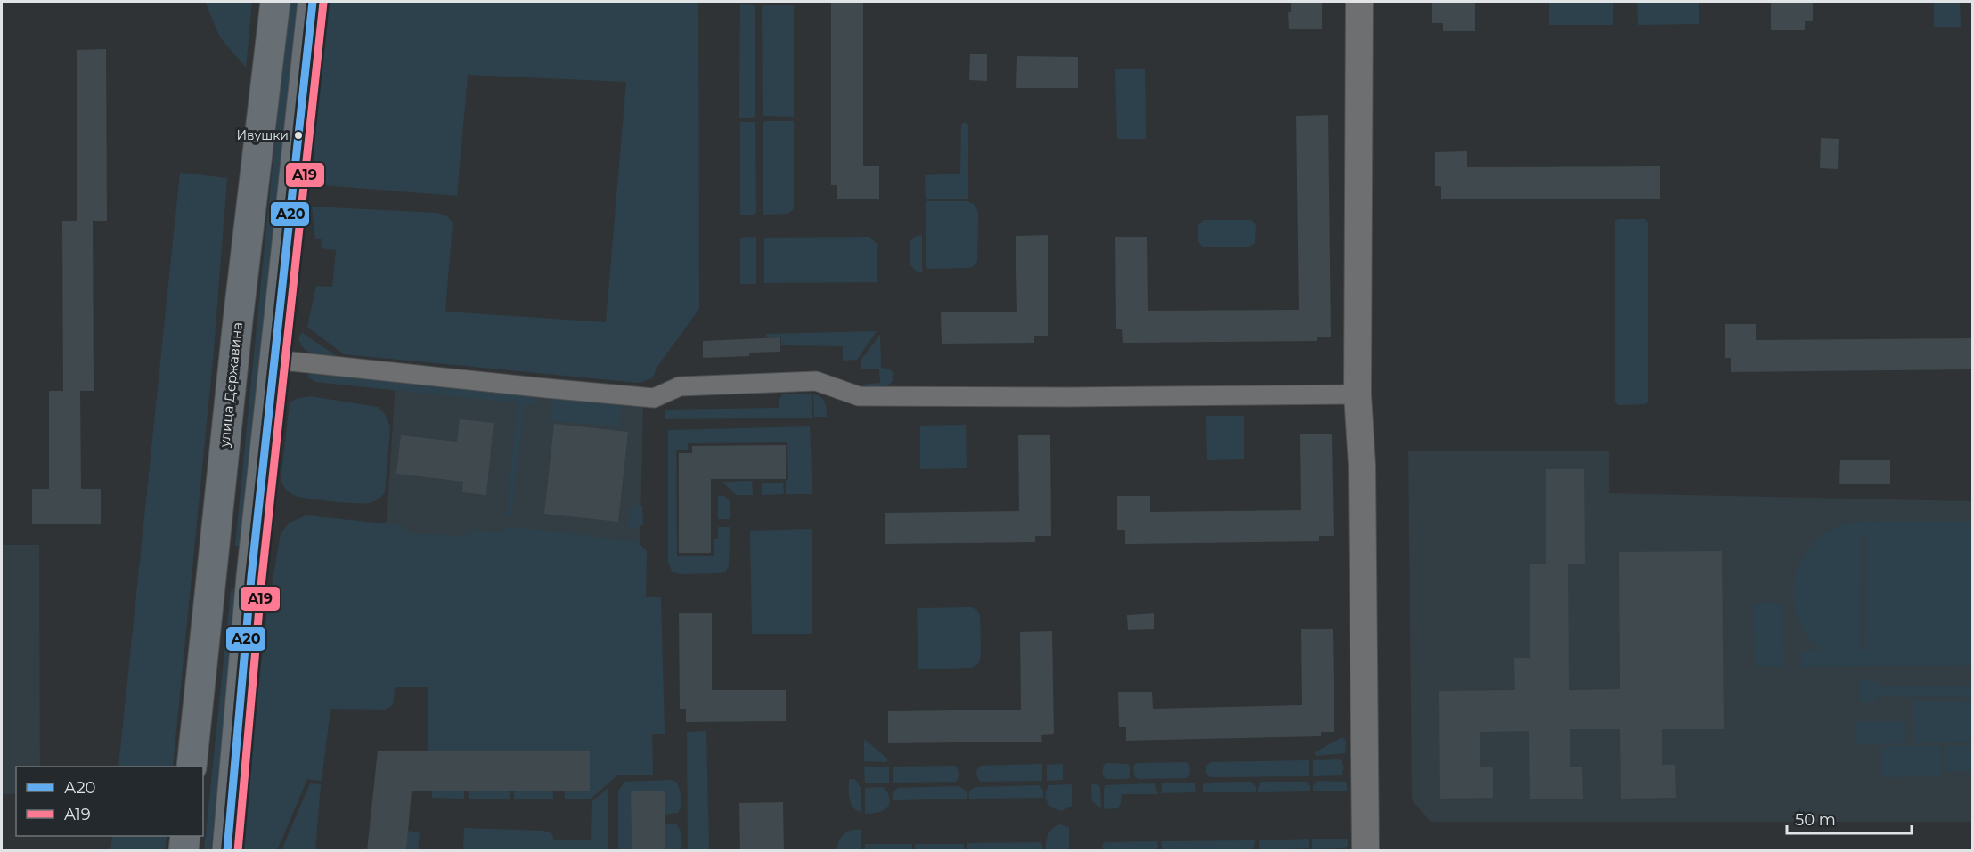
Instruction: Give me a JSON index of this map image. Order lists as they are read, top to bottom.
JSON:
{
  "streets": {
    "main road": ["улица Державина"]
  },
  "places": ["Ивушки"],
  "lines": ["transit line А20", "transit line A19"],
  "legend": ["А20", "A19"],
  "scale_bar": "50 m"
}
